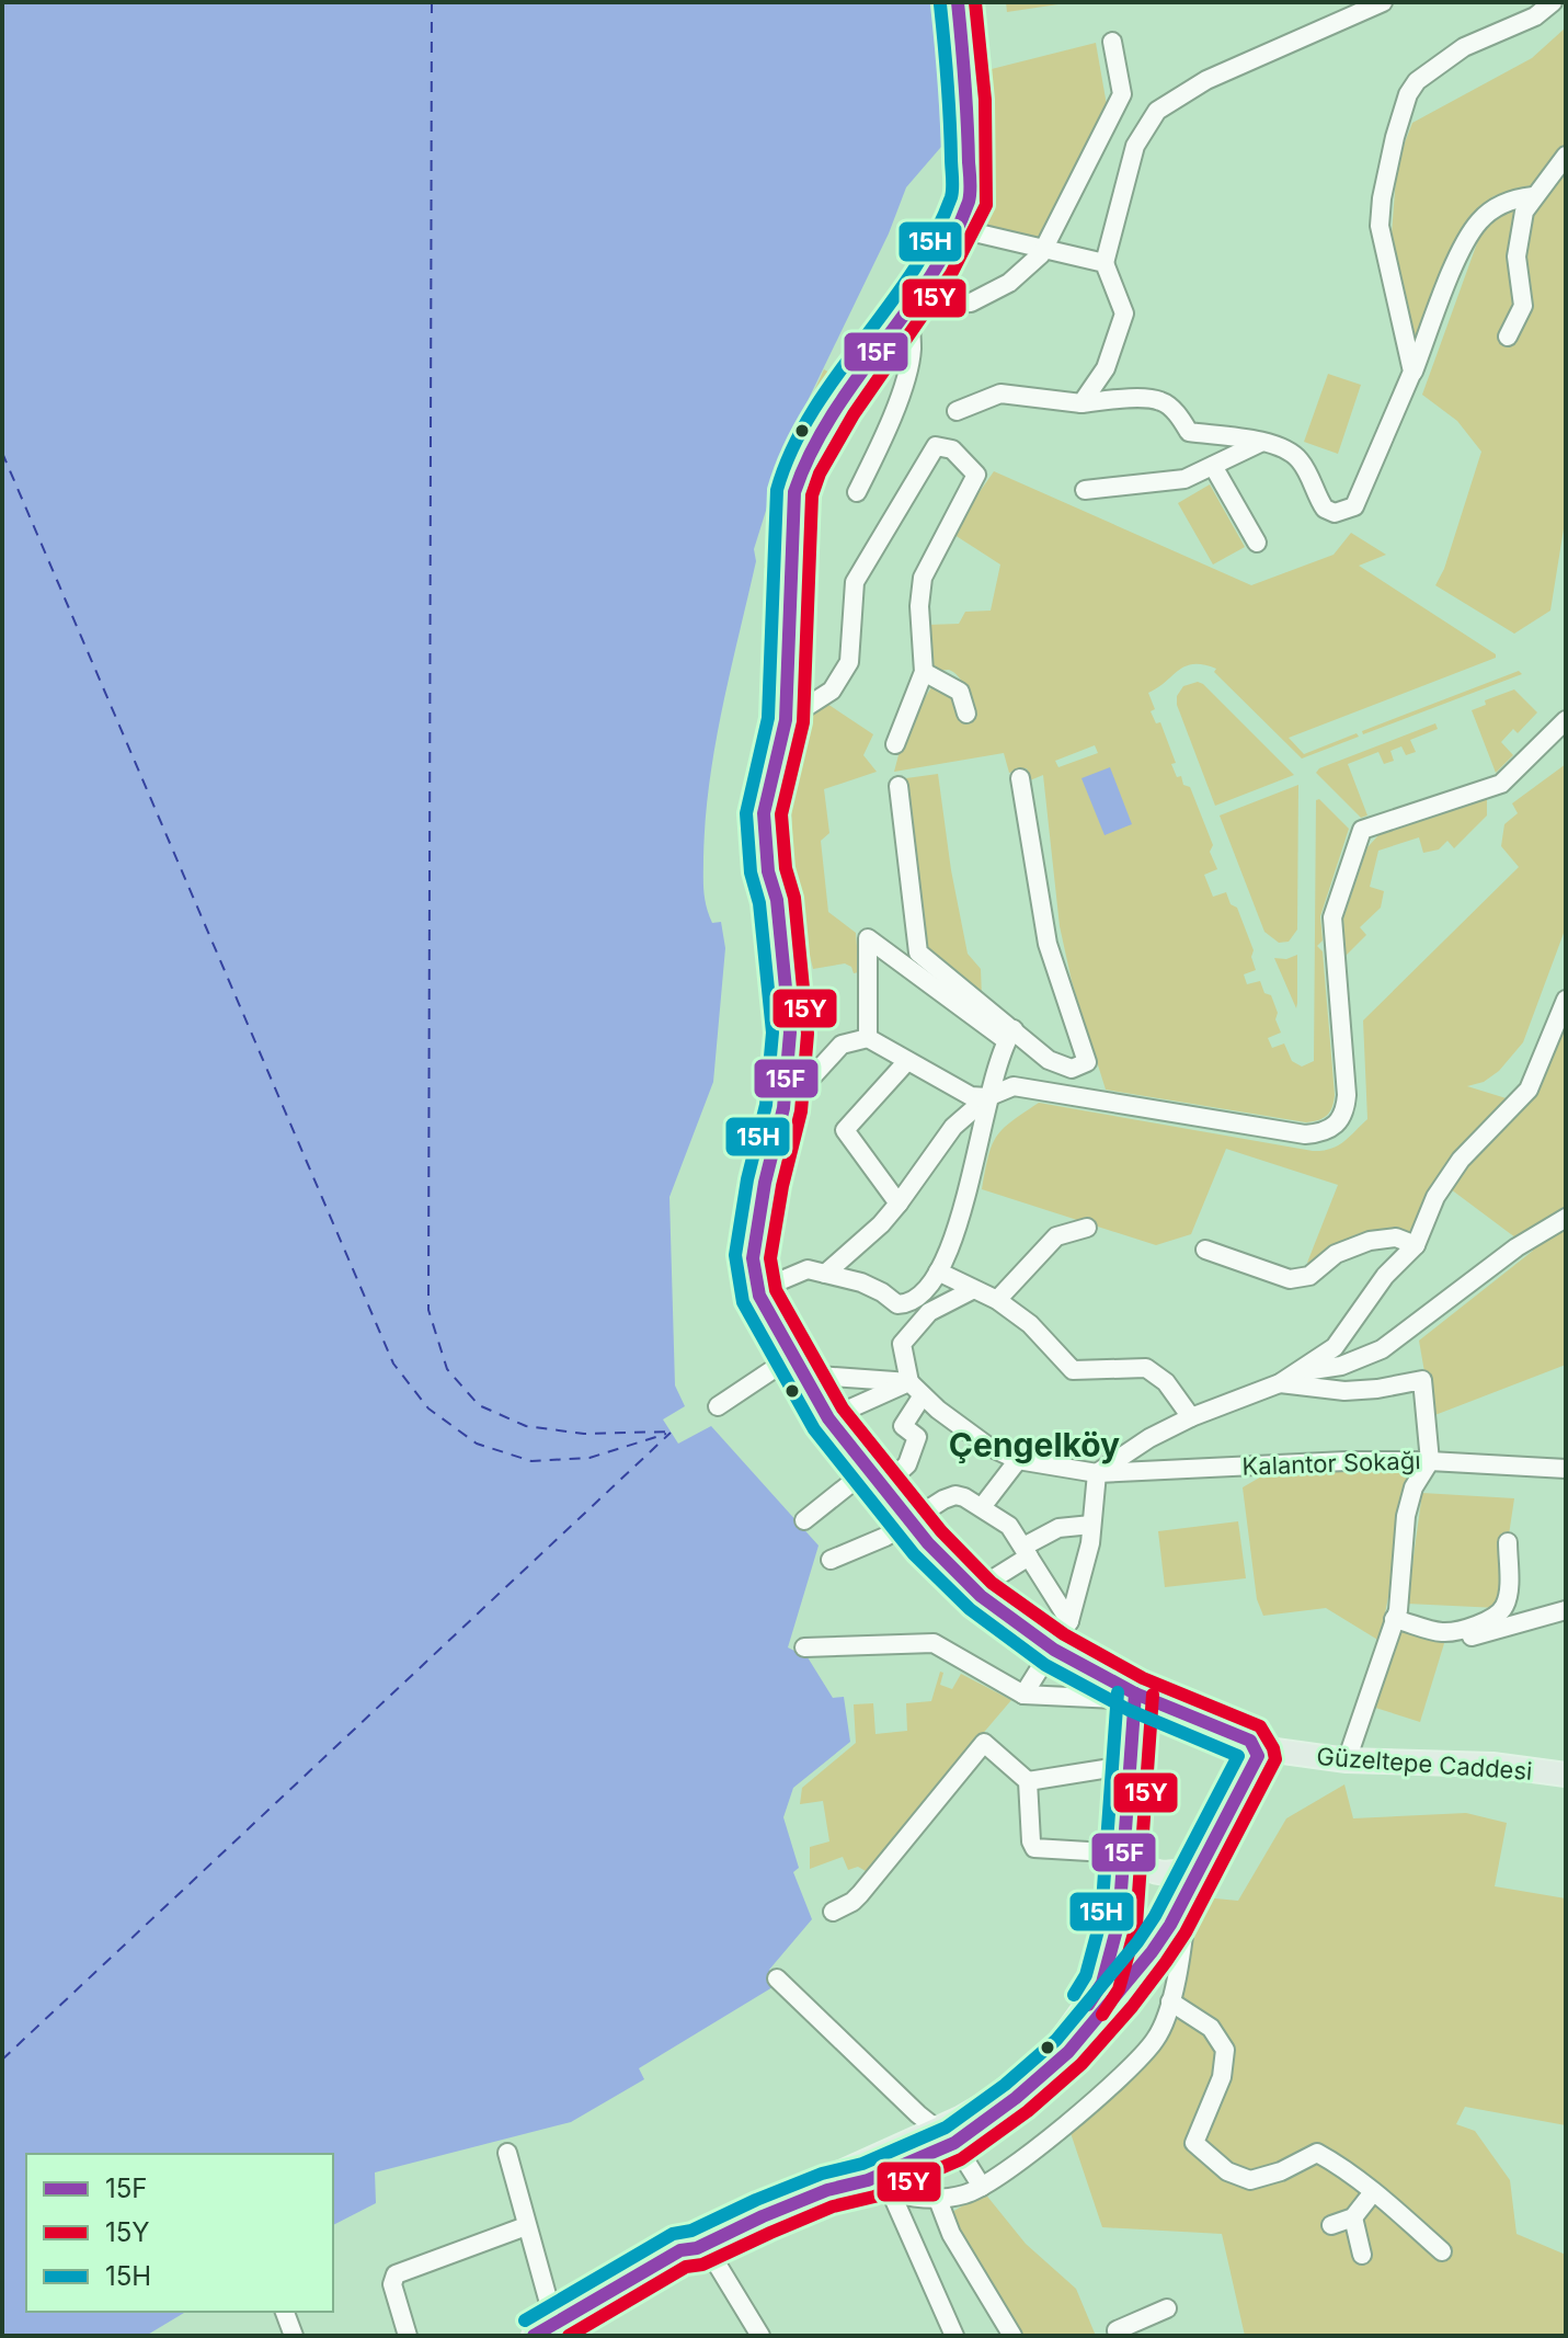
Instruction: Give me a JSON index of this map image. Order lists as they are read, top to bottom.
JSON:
{
  "streets": {
    "main road": ["Güzeltepe Caddesi"],
    "street": ["Kalantor Sokağı"]
  },
  "districts": ["Çengelköy"],
  "lines": ["transit line 15F", "transit line 15Y", "transit line 15H"],
  "legend": ["15F", "15Y", "15H"]
}
